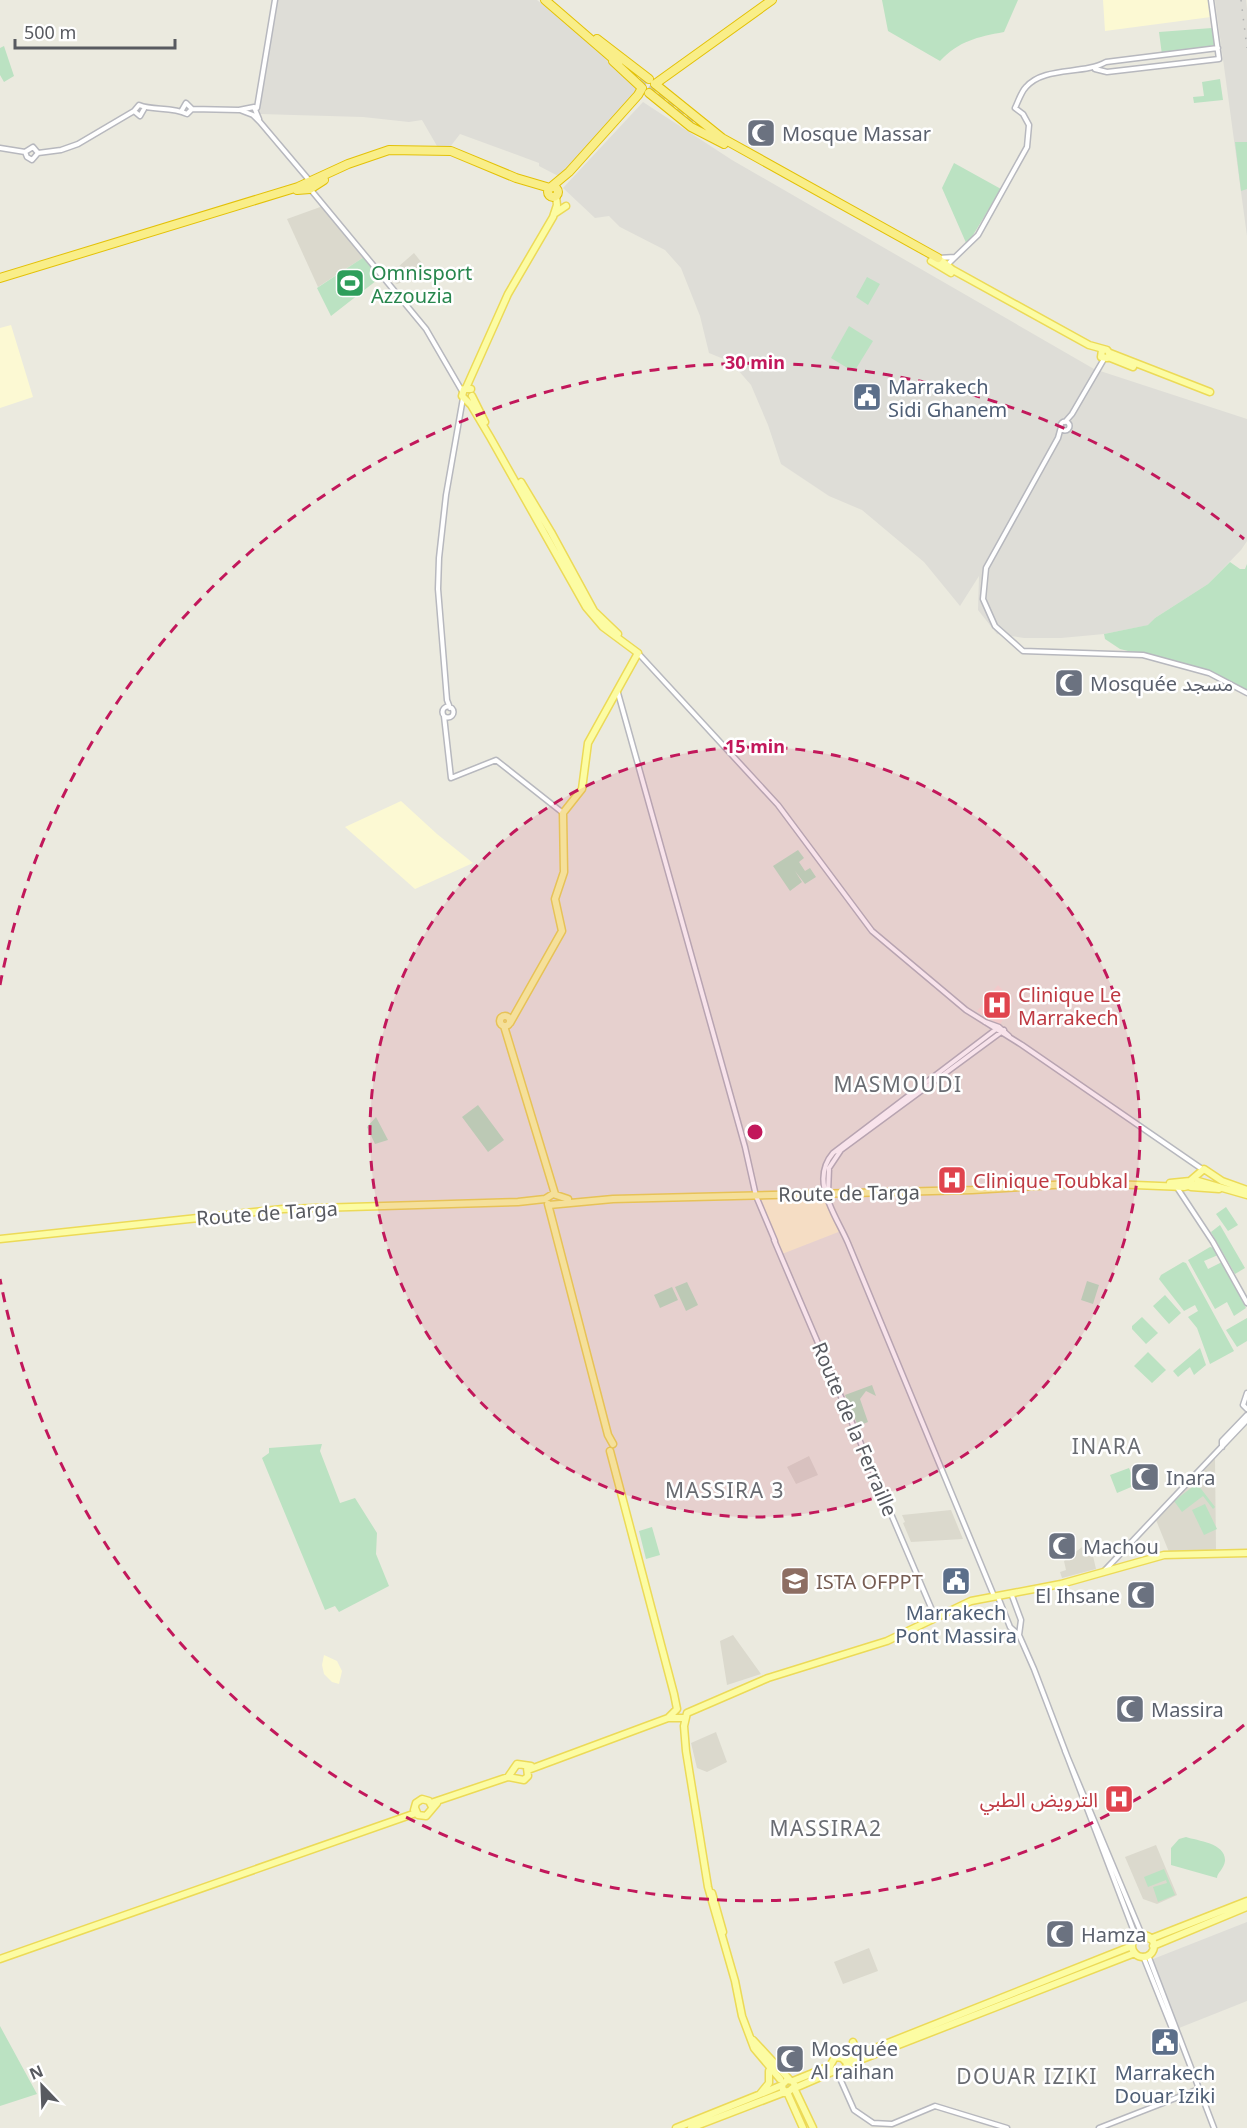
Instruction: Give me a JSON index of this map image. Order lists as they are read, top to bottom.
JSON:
{
  "streets": {
    "main road": ["Route de Targa"],
    "street": ["Route de la Ferraille"]
  },
  "crossings": [
    ["Route de Targa", "Route de la Ferraille"]
  ],
  "districts": [
    "MASMOUDI",
    "INARA",
    "MASSIRA 3",
    "MASSIRA2",
    "DOUAR IZIKI"
  ],
  "places": {
    "mosque": [
      "Mosque Massar",
      "Mosquée مسجد",
      "Inara",
      "Machou",
      "El Ihsane",
      "Massira",
      "Hamza",
      "Mosquée Al raihan"
    ],
    "sports": ["Omnisport Azzouzia"],
    "public building": ["Marrakech Sidi Ghanem", "Marrakech Pont Massira", "Marrakech Douar Iziki"],
    "hospital": ["Clinique Le Marrakech", "Clinique Toubkal", "الترويض الطبي"],
    "school or university": ["ISTA OFPPT"]
  },
  "scale_bar": "500 m",
  "north": "top left",
  "rings": ["30 min", "15 min"]
}
